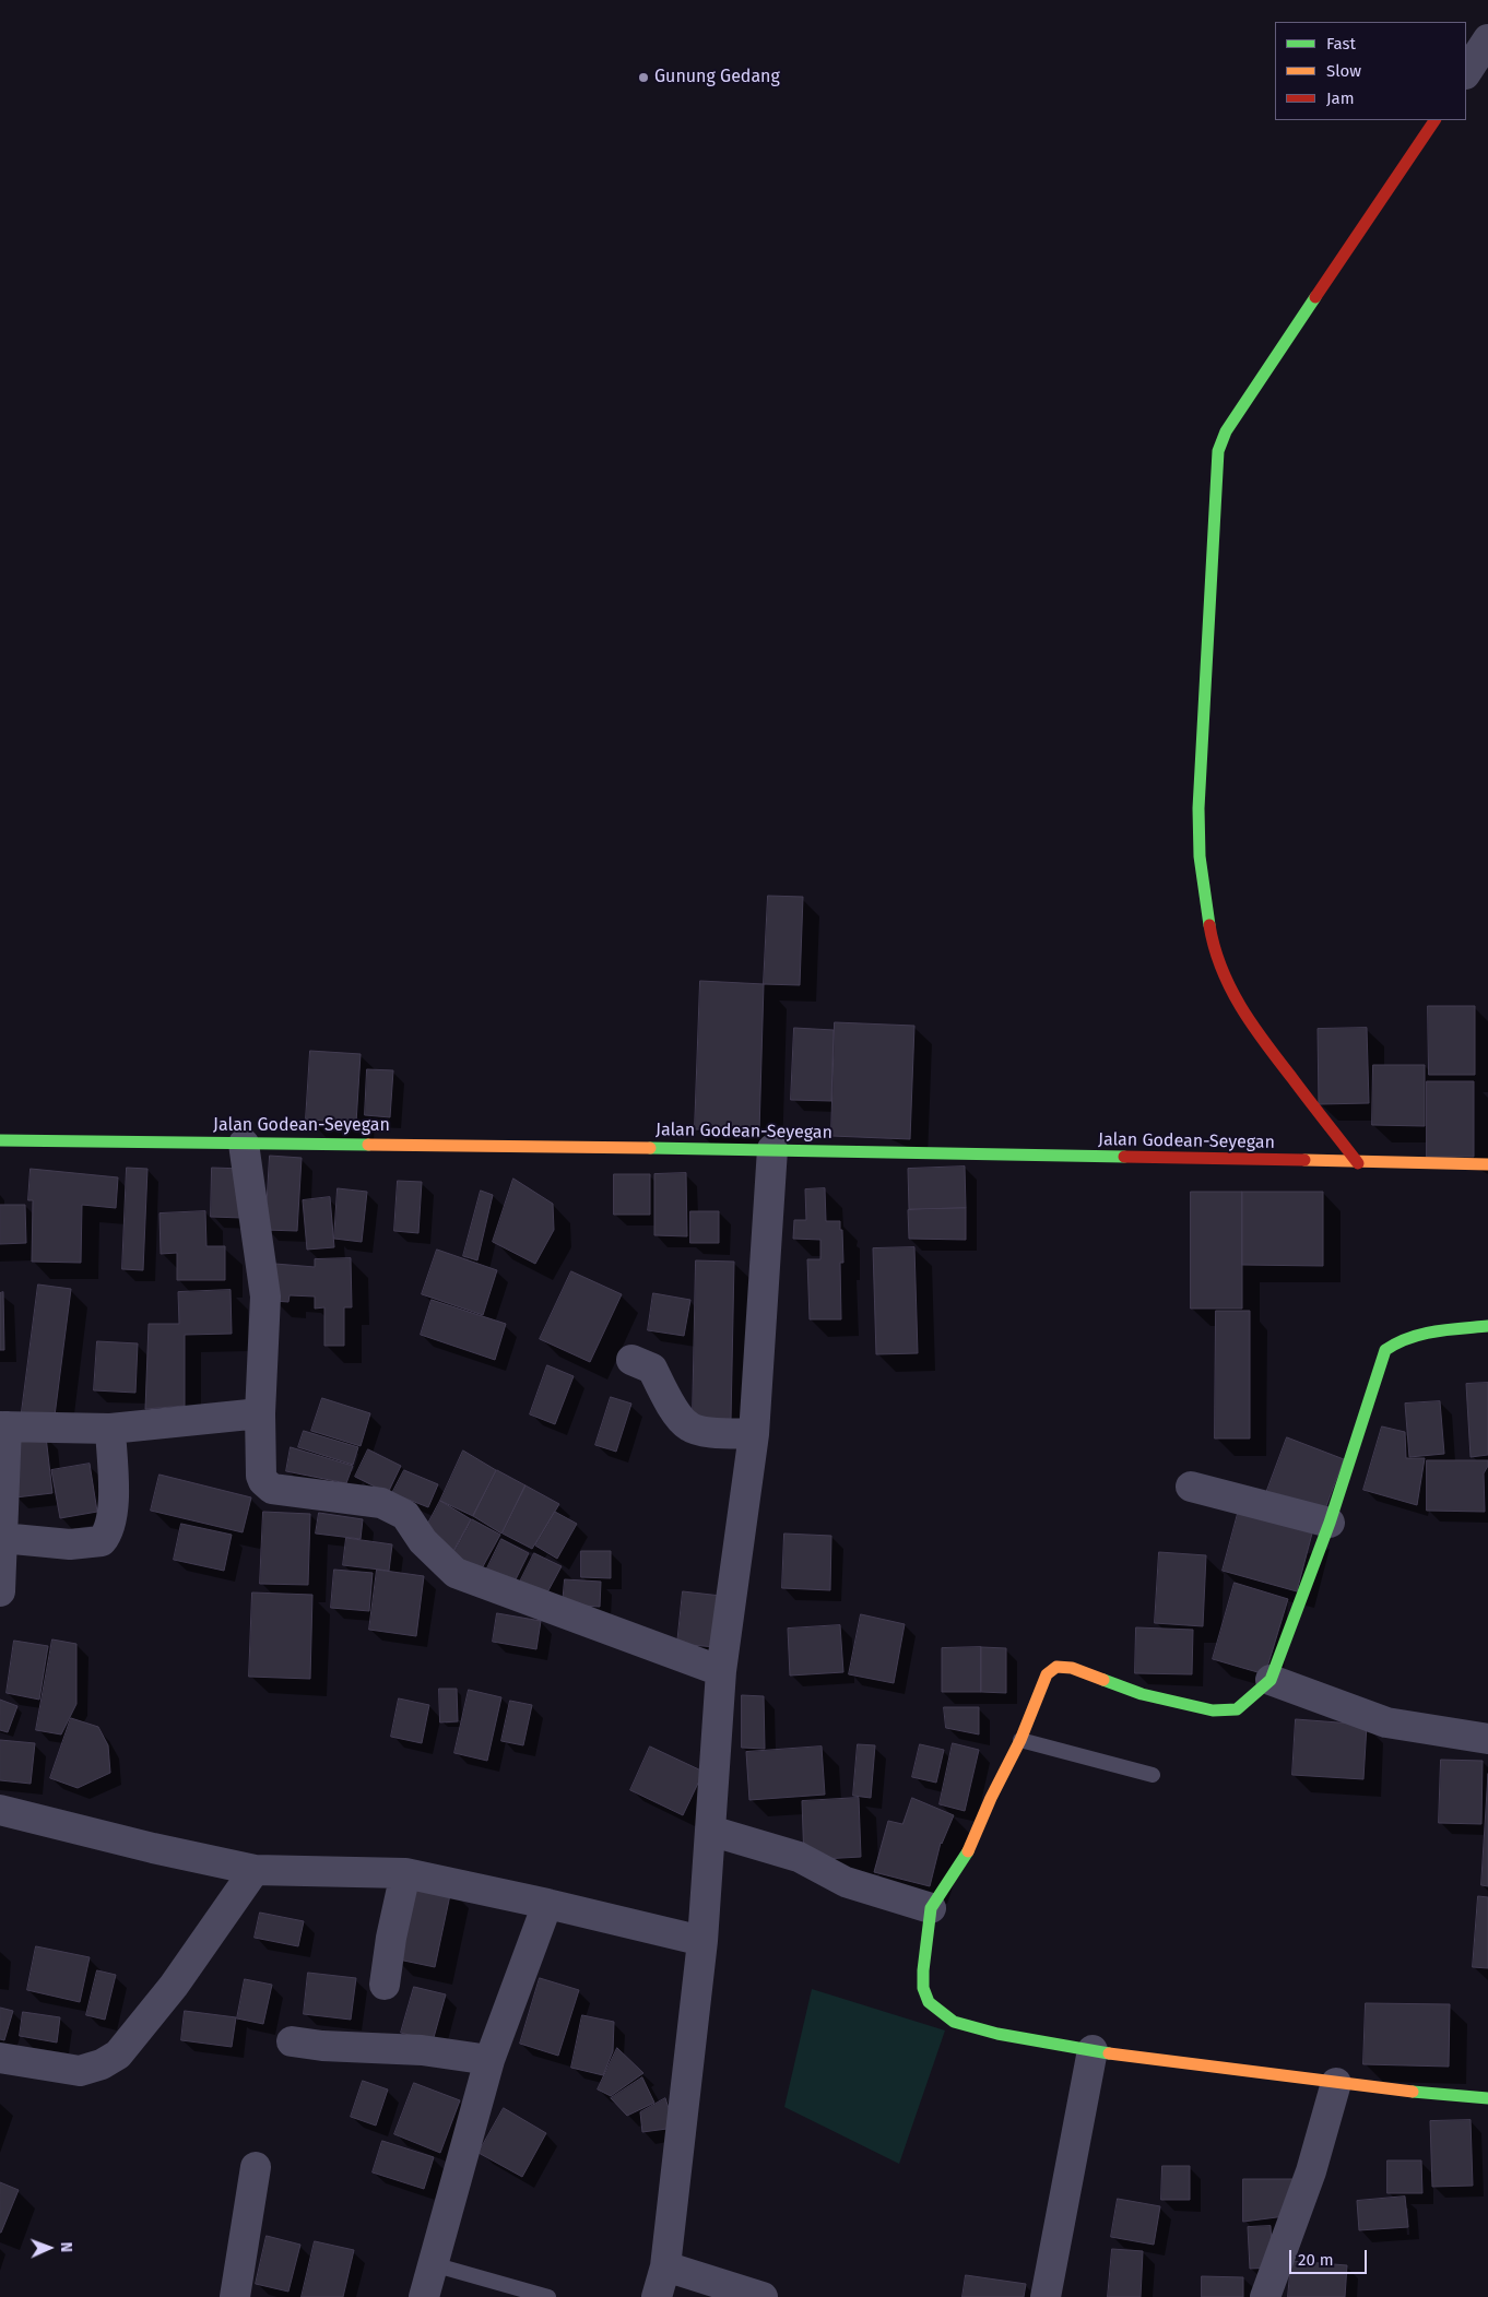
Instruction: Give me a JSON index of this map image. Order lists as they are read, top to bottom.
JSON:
{
  "streets": {
    "street": ["Jalan Godean-Seyegan"]
  },
  "places": ["Gunung Gedang"],
  "legend": ["Fast", "Slow", "Jam"],
  "scale_bar": "20 m",
  "north": "right"
}
